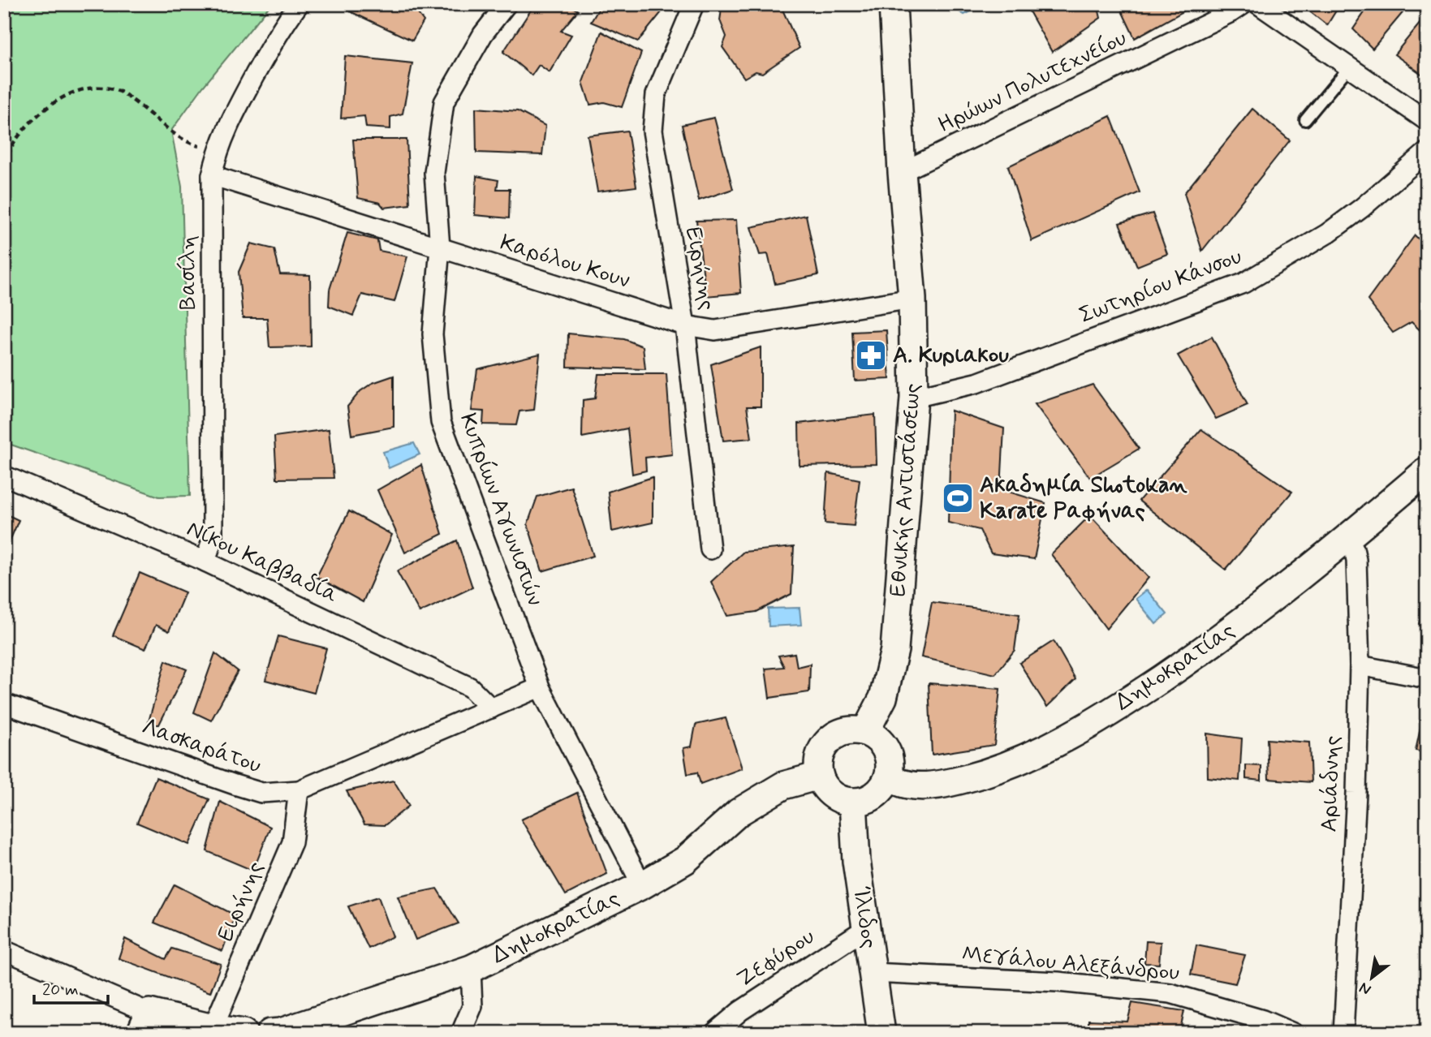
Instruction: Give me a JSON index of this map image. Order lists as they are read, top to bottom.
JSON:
{
  "streets": {
    "street": [
      "Ηρώων Πολυτεχνείου",
      "Καρόλου Κουν",
      "Ειρήνης",
      "Βασίλη",
      "Σωτηρίου Κάνσου",
      "Εθνικής Αντιστάσεως",
      "Κυπρίων Αγωνιστών",
      "Νίκου Καββαδία",
      "Δημοκρατίας",
      "Λασκαράτου",
      "Αριάδνης",
      "Ίλιδος",
      "Ζεφύρου",
      "Μεγάλου Αλεξάνδρου"
    ]
  },
  "crossings": [
    ["Ηρώων Πολυτεχνείου", "Εθνικής Αντιστάσεως"],
    ["Καρόλου Κουν", "Ειρήνης"],
    ["Καρόλου Κουν", "Βασίλη"],
    ["Καρόλου Κουν", "Εθνικής Αντιστάσεως"],
    ["Καρόλου Κουν", "Κυπρίων Αγωνιστών"],
    ["Ειρήνης", "Λασκαράτου"],
    ["Βασίλη", "Νίκου Καββαδία"],
    ["Σωτηρίου Κάνσου", "Εθνικής Αντιστάσεως"],
    ["Εθνικής Αντιστάσεως", "Δημοκρατίας"],
    ["Εθνικής Αντιστάσεως", "Ίλιδος"],
    ["Κυπρίων Αγωνιστών", "Δημοκρατίας"],
    ["Κυπρίων Αγωνιστών", "Λασκαράτου"],
    ["Νίκου Καββαδία", "Λασκαράτου"],
    ["Δημοκρατίας", "Αριάδνης"],
    ["Δημοκρατίας", "Ίλιδος"],
    ["Ίλιδος", "Ζεφύρου"],
    ["Ίλιδος", "Μεγάλου Αλεξάνδρου"]
  ],
  "places": {
    "pharmacy": ["Α. Κυριακου"],
    "sports": ["Ακαδημία Shotokan Karate Ραφήνας"]
  },
  "scale_bar": "20 m",
  "north": "bottom left"
}
